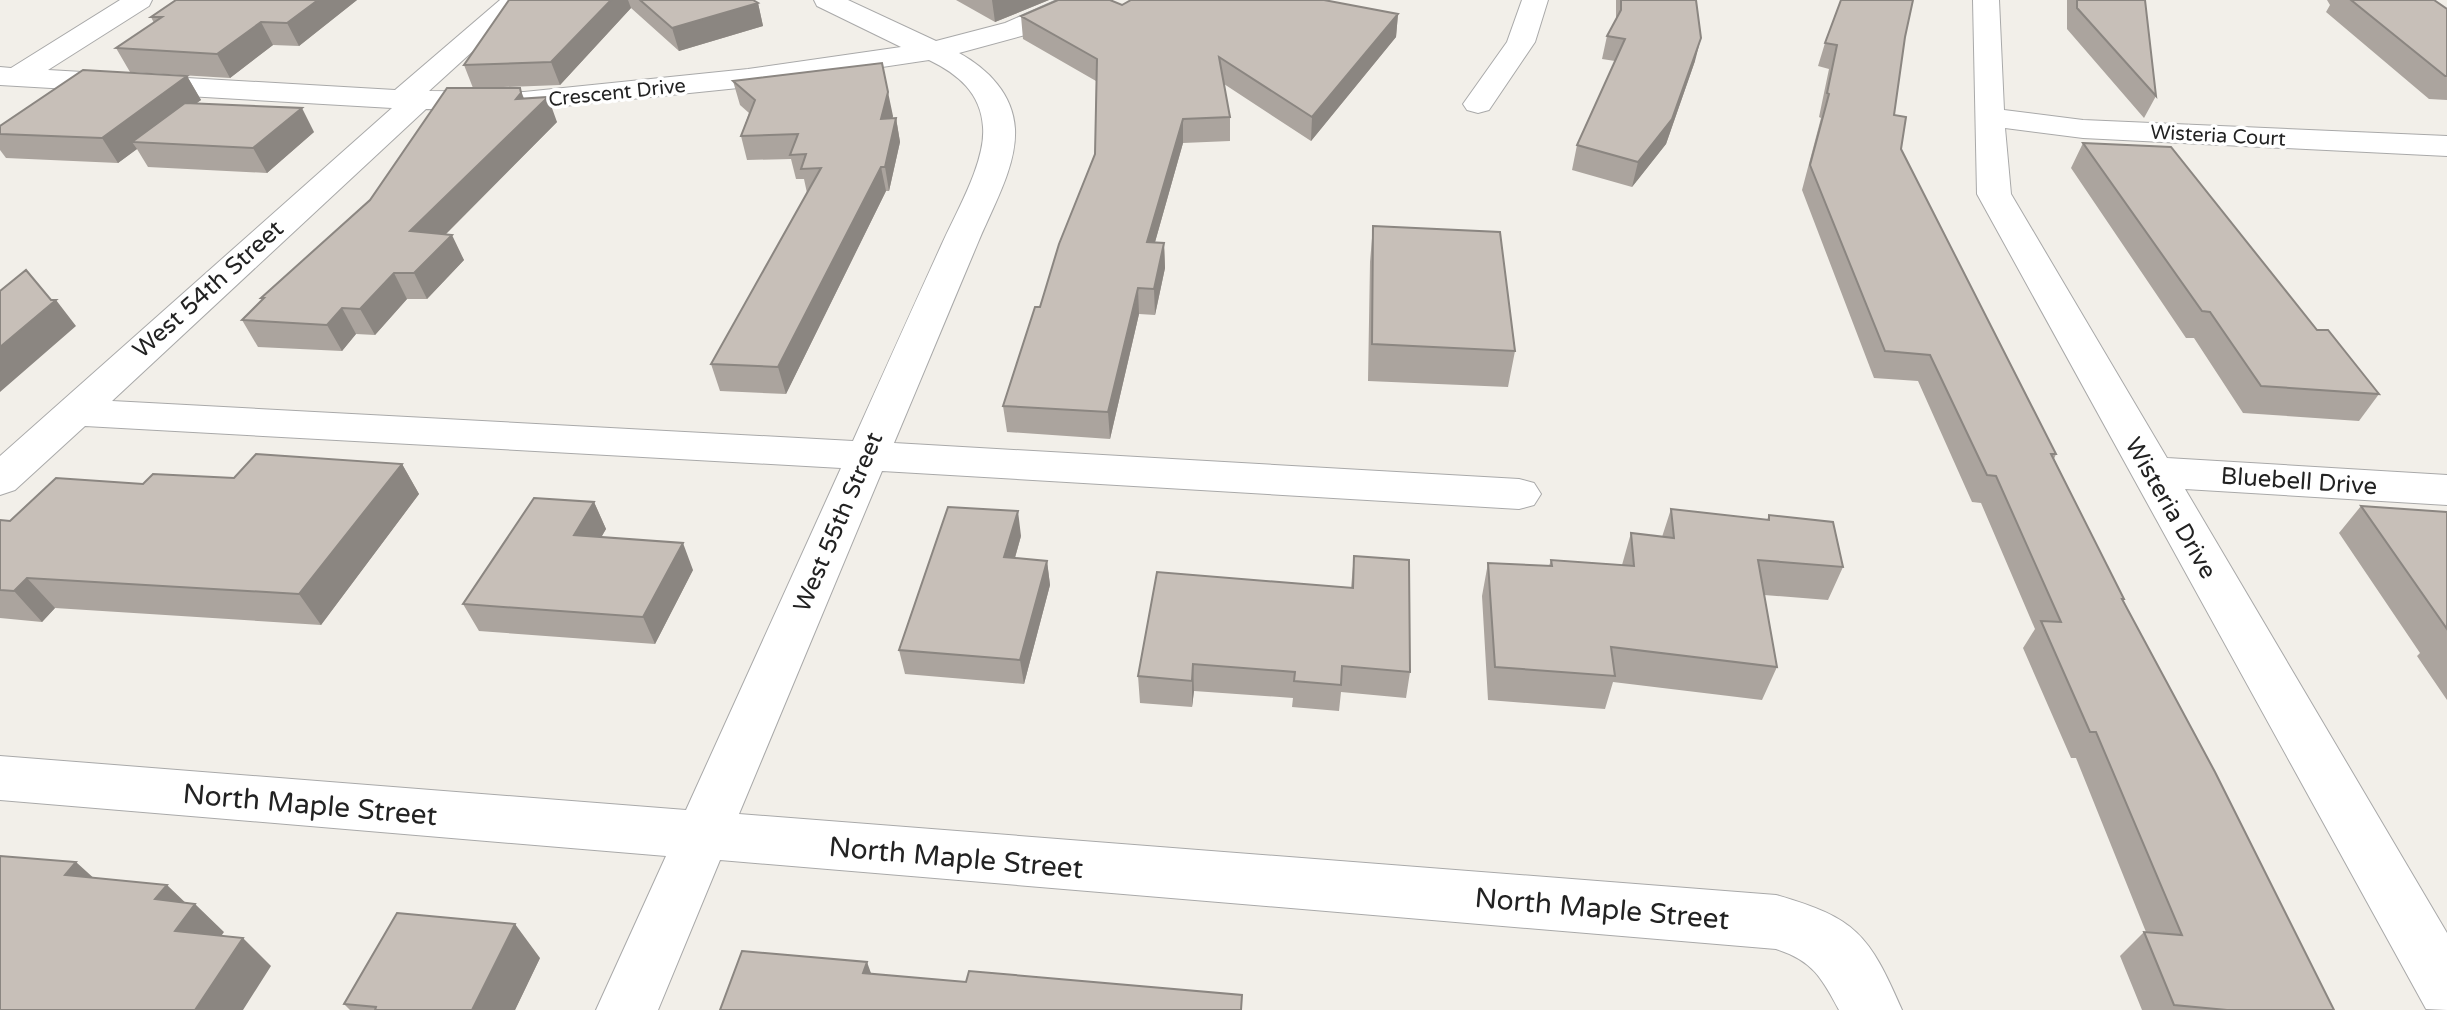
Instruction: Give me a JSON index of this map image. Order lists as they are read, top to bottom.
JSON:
{
  "streets": {
    "street": [
      "Crescent Drive",
      "Wisteria Court",
      "West 54th Street",
      "Bluebell Drive",
      "Wisteria Drive",
      "West 55th Street",
      "North Maple Street"
    ]
  },
  "crossings": [
    ["Crescent Drive", "West 54th Street"],
    ["Crescent Drive", "West 55th Street"],
    ["Wisteria Court", "Wisteria Drive"],
    ["Bluebell Drive", "Wisteria Drive"],
    ["West 55th Street", "North Maple Street"]
  ]
}
